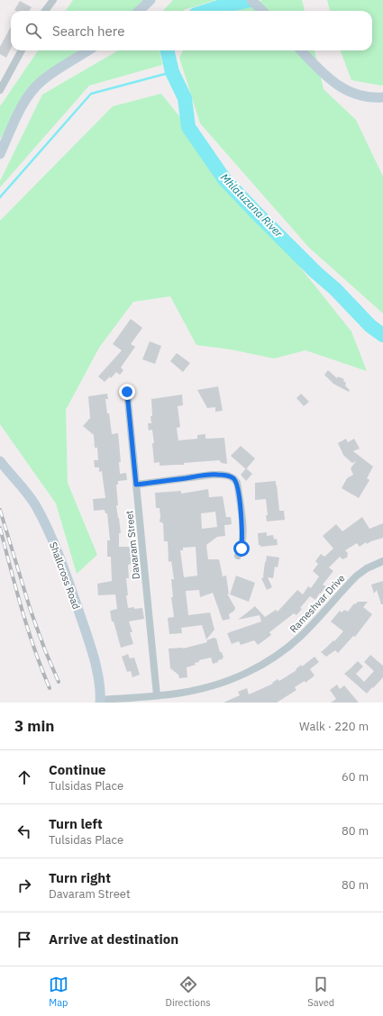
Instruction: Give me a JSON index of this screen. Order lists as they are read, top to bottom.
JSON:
{
  "streets": {
    "street": ["Davaram Street", "Shallcross Road", "Rameshvar Drive"]
  },
  "crossings": [
    ["Davaram Street", "Rameshvar Drive"],
    ["Shallcross Road", "Rameshvar Drive"]
  ],
  "water": ["Mhlatuzana River"],
  "page": {
    "search": "Search here",
    "heading": ["3 min", "Walk · 220 m"],
    "list": [
      ["Continue", "Tulsidas Place", "60 m"],
      ["Turn left", "Tulsidas Place", "80 m"],
      ["Turn right", "Davaram Street", "80 m"],
      "Arrive at destination"
    ],
    "nav": ["Map", "Directions", "Saved"]
  }
}
